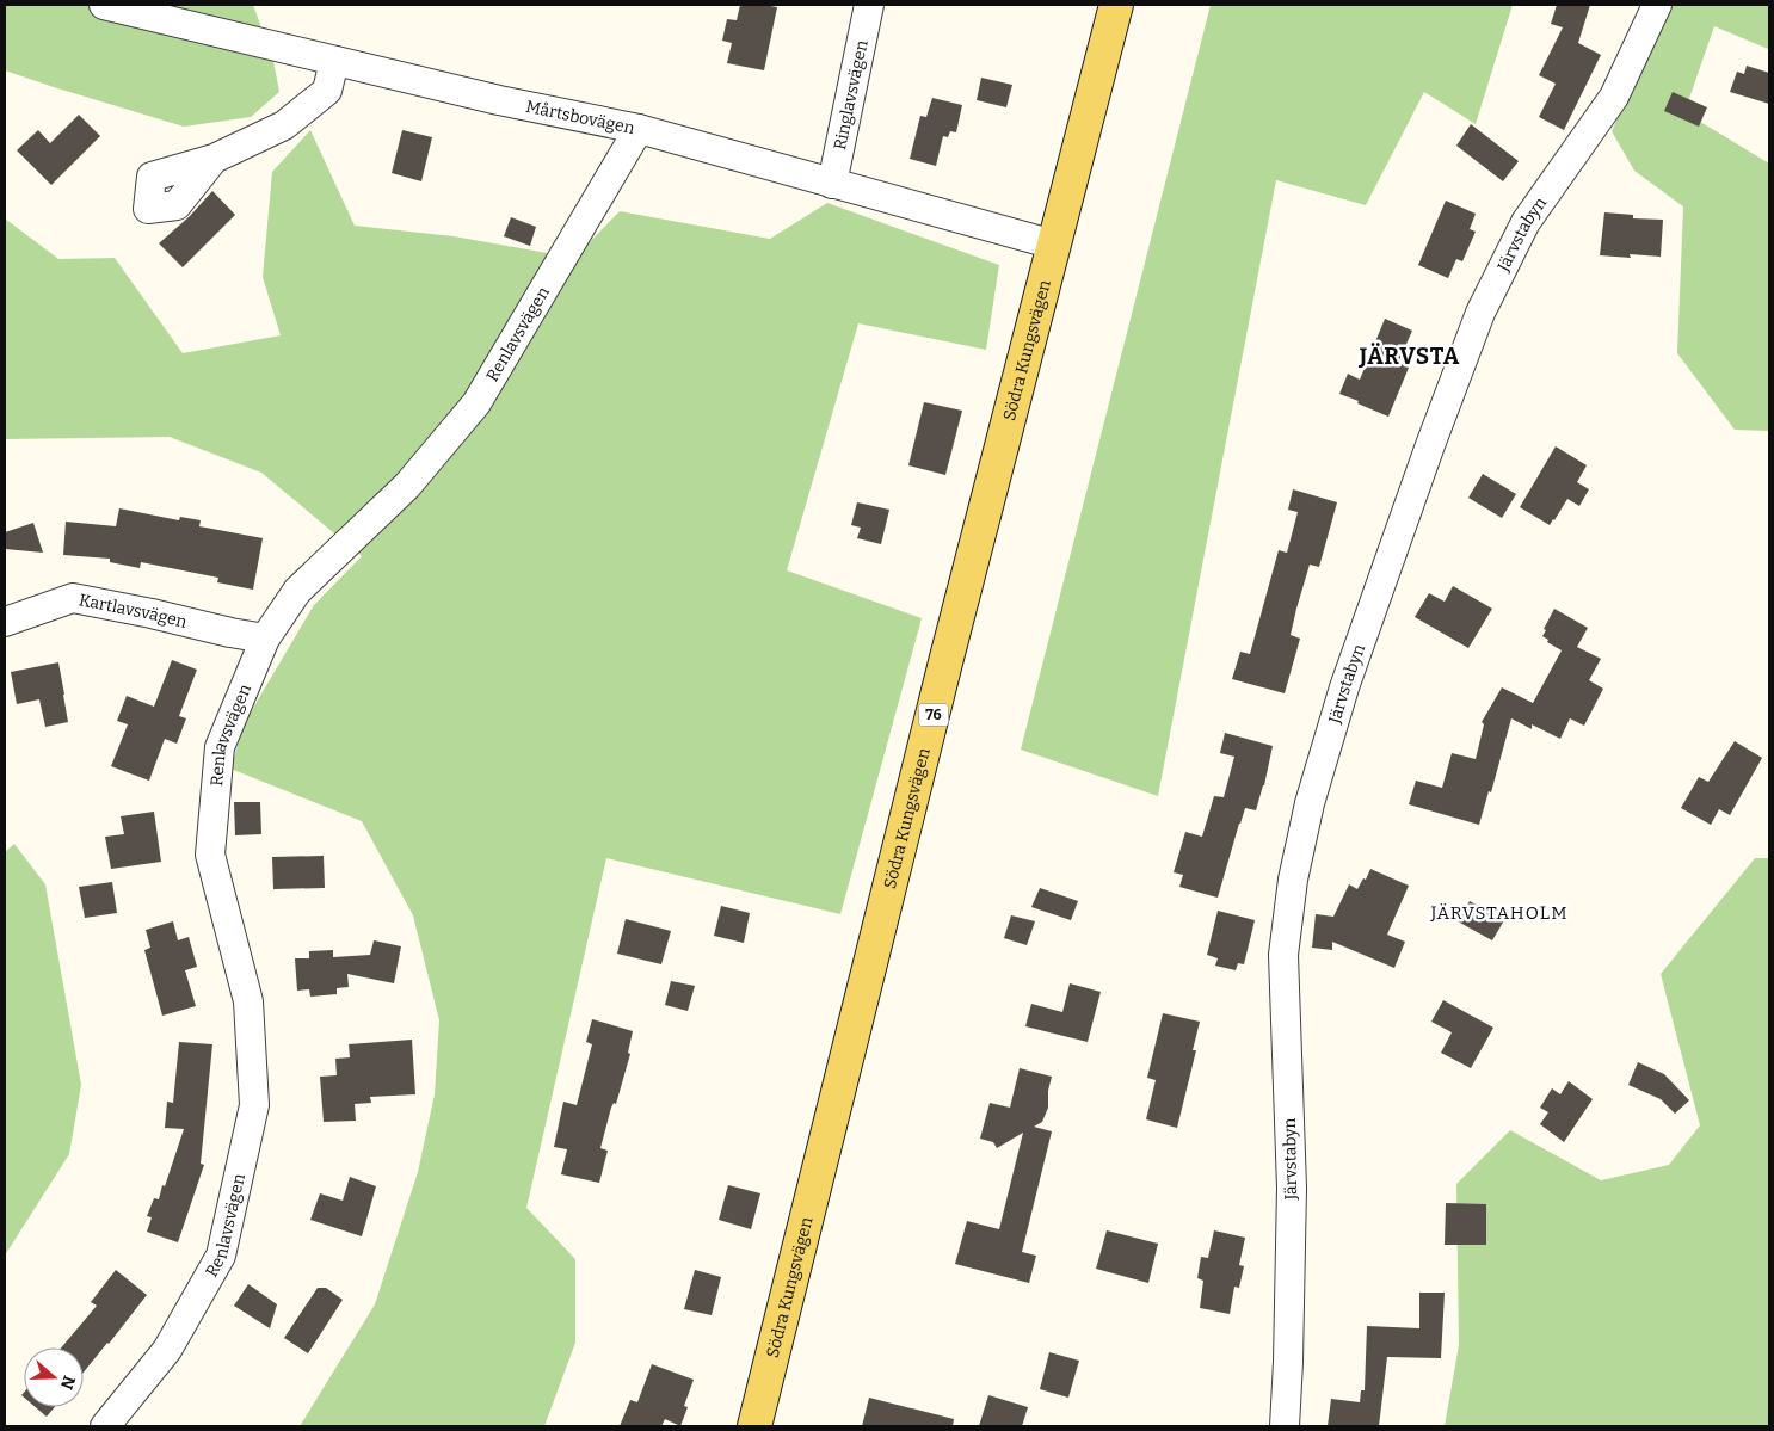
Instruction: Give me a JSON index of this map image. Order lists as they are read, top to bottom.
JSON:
{
  "streets": {
    "main road": ["Södra Kungsvägen", "76"],
    "street": [
      "Ringlavsvägen",
      "Mårtsbovägen",
      "Järvstabyn",
      "Renlavsvägen",
      "Kartlavsvägen"
    ]
  },
  "crossings": [
    ["Ringlavsvägen", "Mårtsbovägen"],
    ["Mårtsbovägen", "Renlavsvägen"],
    ["Mårtsbovägen", "Södra Kungsvägen"],
    ["Renlavsvägen", "Kartlavsvägen"]
  ],
  "districts": ["JÄRVSTA", "JÄRVSTAHOLM"],
  "north": "right"
}
